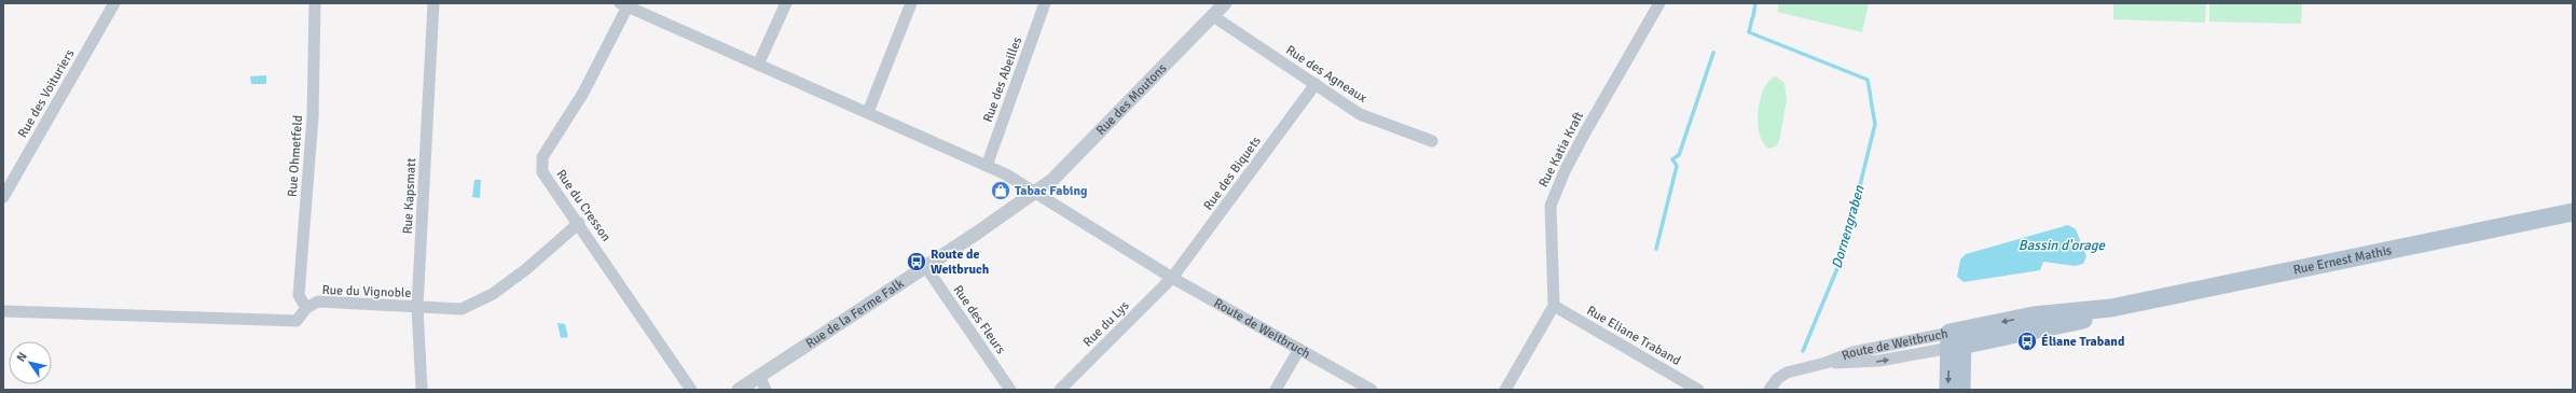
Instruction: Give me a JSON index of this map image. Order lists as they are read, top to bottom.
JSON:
{
  "streets": {
    "main road": ["Rue Ernest Mathis", "Route de Weitbruch"],
    "street": [
      "Rue des Agneaux",
      "Rue des Abeilles",
      "Rue des Voituriers",
      "Rue des Moutons",
      "Rue Katia Kraft",
      "Rue Ohmetfeld",
      "Rue des Biquets",
      "Rue Kapsmatt",
      "Rue du Cresson",
      "Rue du Vignoble",
      "Rue de la Ferme Falk",
      "Rue des Fleurs",
      "Rue du Lys",
      "Rue Eliane Traband"
    ]
  },
  "crossings": [
    ["Rue des Agneaux", "Rue des Moutons"],
    ["Rue des Agneaux", "Rue des Biquets"],
    ["Rue des Abeilles", "Route de Weitbruch"],
    ["Rue des Moutons", "Rue de la Ferme Falk"],
    ["Rue des Moutons", "Route de Weitbruch"],
    ["Rue Katia Kraft", "Rue Eliane Traband"],
    ["Rue Ohmetfeld", "Rue du Vignoble"],
    ["Rue des Biquets", "Rue du Lys"],
    ["Rue des Biquets", "Route de Weitbruch"],
    ["Rue Kapsmatt", "Rue du Vignoble"],
    ["Rue du Cresson", "Rue du Vignoble"],
    ["Rue du Cresson", "Route de Weitbruch"],
    ["Rue Ernest Mathis", "Route de Weitbruch"],
    ["Rue de la Ferme Falk", "Rue des Fleurs"],
    ["Rue de la Ferme Falk", "Route de Weitbruch"],
    ["Rue du Lys", "Route de Weitbruch"]
  ],
  "water": ["Dornengraben", "Bassin d'orage"],
  "places": {
    "shop": ["Tabac Fabing"],
    "bus stop": ["Route de Weitbruch", "Éliane Traband"]
  },
  "north": "top left"
}
